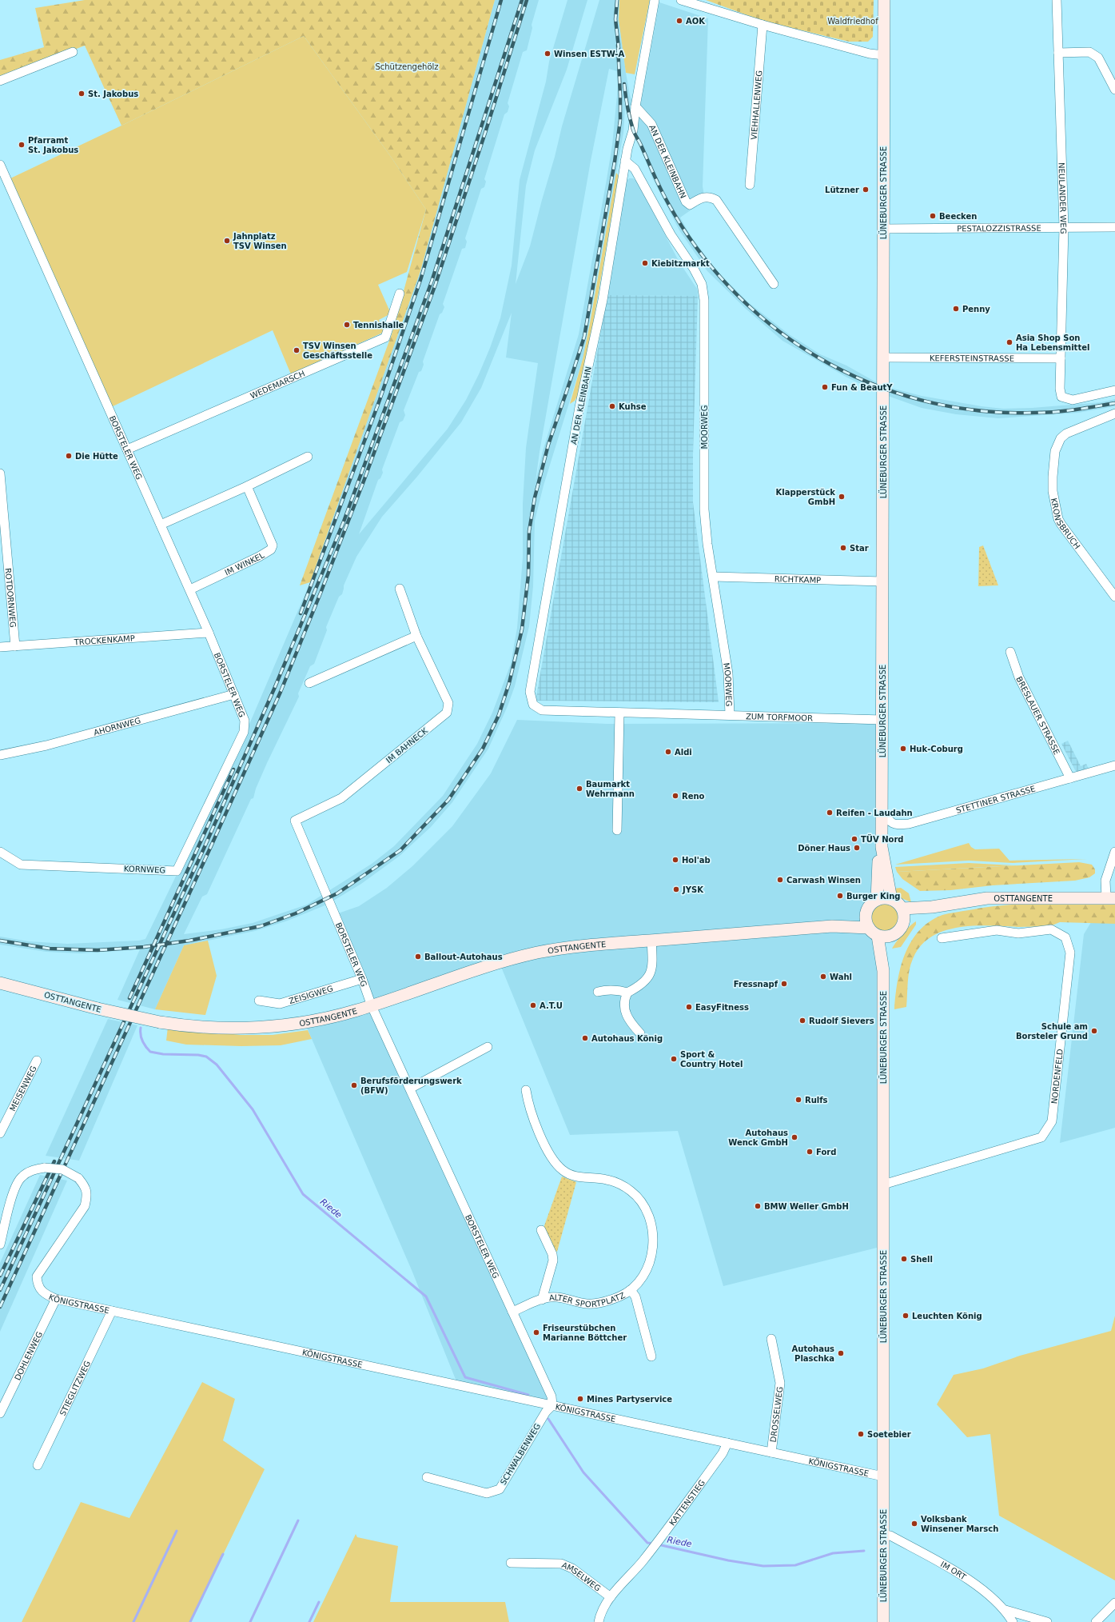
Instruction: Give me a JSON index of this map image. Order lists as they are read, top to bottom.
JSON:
{
  "streets": {
    "main road": ["LÜNEBURGER STRASSE", "OSTTANGENTE"],
    "street": [
      "VIEHHALLENWEG",
      "AN DER KLEINBAHN",
      "NEULANDER WEG",
      "PESTALOZZISTRASSE",
      "KEFERSTEINSTRASSE",
      "WEDEMARSCH",
      "MOORWEG",
      "BORSTELER WEG",
      "KRONSBRUCH",
      "IM WINKEL",
      "RICHTKAMP",
      "ROTDORNWEG",
      "TROCKENKAMP",
      "BRESLAUER STRASSE",
      "ZUM TORFMOOR",
      "AHORNWEG",
      "IM BAHNECK",
      "STETTINER STRASSE",
      "KORNWEG",
      "ZEISIGWEG",
      "NORDENFELD",
      "MEISENWEG",
      "ALTER SPORTPLATZ",
      "KÖNIGSTRASSE",
      "DOHLENWEG",
      "STIEGLITZWEG",
      "DROSSELWEG",
      "SCHWALBENWEG",
      "KATTENSTIEG",
      "IM ORT",
      "AMSELWEG"
    ]
  },
  "crossings": [
    ["AN DER KLEINBAHN", "MOORWEG"],
    ["AN DER KLEINBAHN", "ZUM TORFMOOR"],
    ["LÜNEBURGER STRASSE", "PESTALOZZISTRASSE"],
    ["LÜNEBURGER STRASSE", "KEFERSTEINSTRASSE"],
    ["LÜNEBURGER STRASSE", "RICHTKAMP"],
    ["LÜNEBURGER STRASSE", "ZUM TORFMOOR"],
    ["LÜNEBURGER STRASSE", "STETTINER STRASSE"],
    ["LÜNEBURGER STRASSE", "OSTTANGENTE"],
    ["LÜNEBURGER STRASSE", "NORDENFELD"],
    ["LÜNEBURGER STRASSE", "KÖNIGSTRASSE"],
    ["LÜNEBURGER STRASSE", "IM ORT"],
    ["NEULANDER WEG", "PESTALOZZISTRASSE"],
    ["NEULANDER WEG", "KEFERSTEINSTRASSE"],
    ["WEDEMARSCH", "BORSTELER WEG"],
    ["MOORWEG", "RICHTKAMP"],
    ["MOORWEG", "ZUM TORFMOOR"],
    ["BORSTELER WEG", "IM WINKEL"],
    ["BORSTELER WEG", "TROCKENKAMP"],
    ["BORSTELER WEG", "AHORNWEG"],
    ["BORSTELER WEG", "IM BAHNECK"],
    ["BORSTELER WEG", "KORNWEG"],
    ["BORSTELER WEG", "OSTTANGENTE"],
    ["BORSTELER WEG", "ZEISIGWEG"],
    ["BORSTELER WEG", "ALTER SPORTPLATZ"],
    ["BORSTELER WEG", "KÖNIGSTRASSE"],
    ["BORSTELER WEG", "SCHWALBENWEG"],
    ["ROTDORNWEG", "TROCKENKAMP"],
    ["BRESLAUER STRASSE", "STETTINER STRASSE"],
    ["KÖNIGSTRASSE", "DOHLENWEG"],
    ["KÖNIGSTRASSE", "STIEGLITZWEG"],
    ["KÖNIGSTRASSE", "DROSSELWEG"],
    ["KÖNIGSTRASSE", "SCHWALBENWEG"],
    ["KÖNIGSTRASSE", "KATTENSTIEG"],
    ["KATTENSTIEG", "AMSELWEG"]
  ],
  "water": ["Riede"],
  "parks": ["Waldfriedhof", "Schützengehölz"],
  "places": [
    "AOK",
    "Winsen ESTW-A",
    "St. Jakobus",
    "Pfarramt St. Jakobus",
    "Lützner",
    "Beecken",
    "Jahnplatz TSV Winsen",
    "Kiebitzmarkt",
    "Penny",
    "Tennishalle",
    "Asia Shop Son Ha Lebensmittel",
    "TSV Winsen Geschäftsstelle",
    "Fun & BeautY",
    "Kuhse",
    "Die Hütte",
    "Klapperstück GmbH",
    "Star",
    "Huk-Coburg",
    "Aldi",
    "Baumarkt Wehrmann",
    "Reno",
    "Reifen - Laudahn",
    "TÜV Nord",
    "Döner Haus",
    "Hol'ab",
    "Carwash Winsen",
    "JYSK",
    "Burger King",
    "Ballout-Autohaus",
    "Wahl",
    "Fressnapf",
    "A.T.U",
    "EasyFitness",
    "Rudolf Sievers",
    "Schule am Borsteler Grund",
    "Autohaus König",
    "Sport & Country Hotel",
    "Berufsförderungswerk (BFW)",
    "Rulfs",
    "Autohaus Wenck GmbH",
    "Ford",
    "BMW Weller GmbH",
    "Shell",
    "Leuchten König",
    "Friseurstübchen Marianne Böttcher",
    "Autohaus Plaschka",
    "Mines Partyservice",
    "Soetebier",
    "Volksbank Winsener Marsch"
  ]
}
